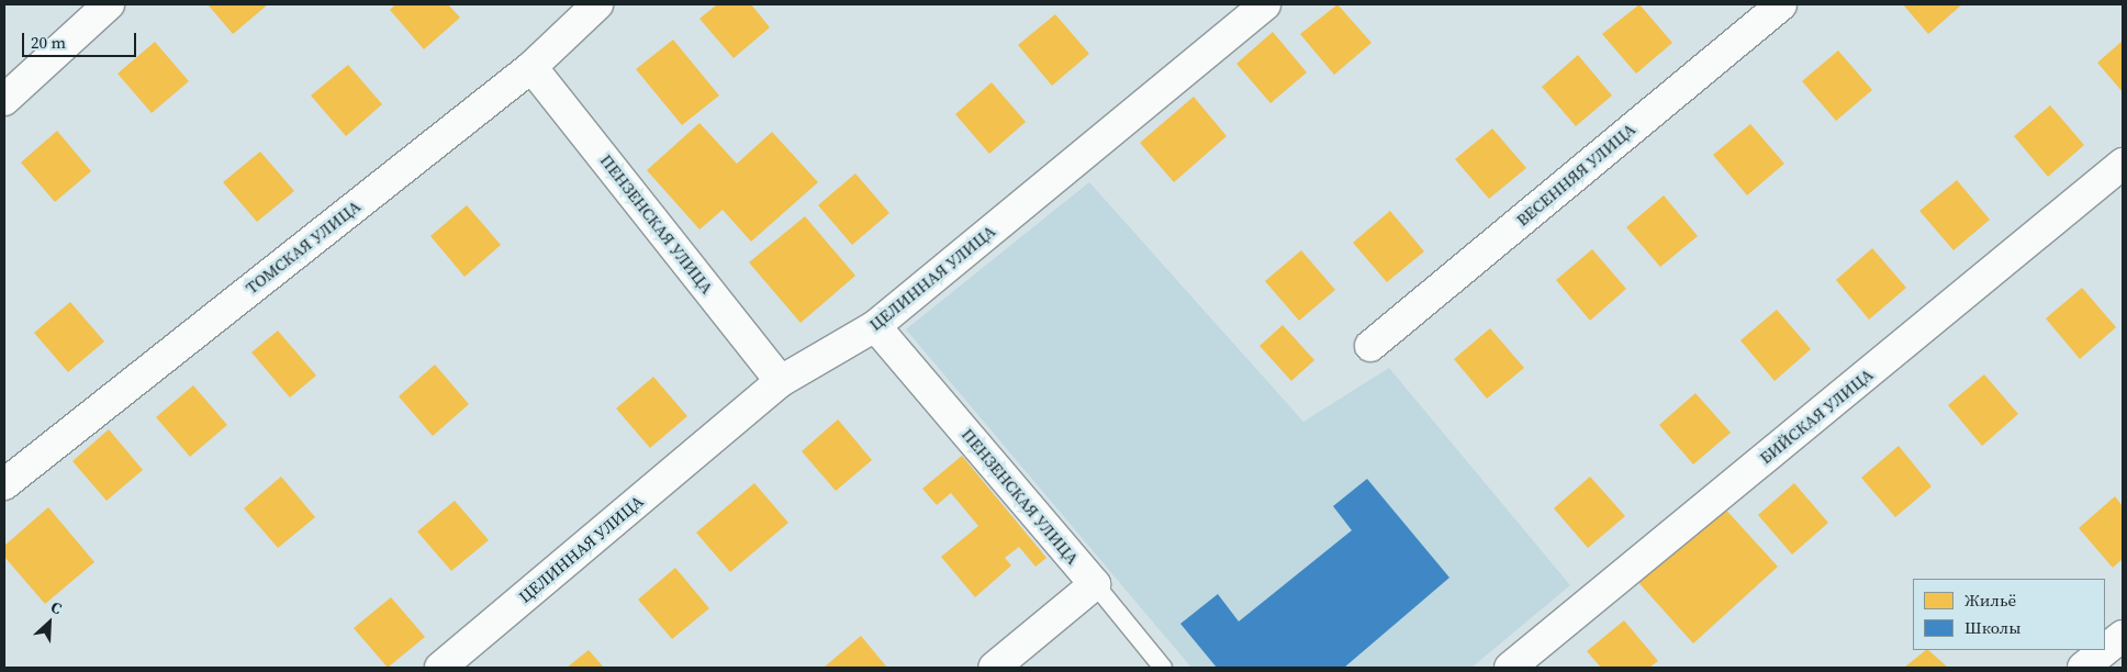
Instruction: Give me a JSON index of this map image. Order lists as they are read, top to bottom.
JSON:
{
  "streets": {
    "street": [
      "ВЕСЕННЯЯ УЛИЦА",
      "ПЕНЗЕНСКАЯ УЛИЦА",
      "ТОМСКАЯ УЛИЦА",
      "ЦЕЛИННАЯ УЛИЦА",
      "БИЙСКАЯ УЛИЦА"
    ]
  },
  "crossings": [
    ["ПЕНЗЕНСКАЯ УЛИЦА", "ТОМСКАЯ УЛИЦА"],
    ["ПЕНЗЕНСКАЯ УЛИЦА", "ЦЕЛИННАЯ УЛИЦА"]
  ],
  "legend": ["Жильё", "Школы"],
  "scale_bar": "20 m",
  "north": "top right"
}
